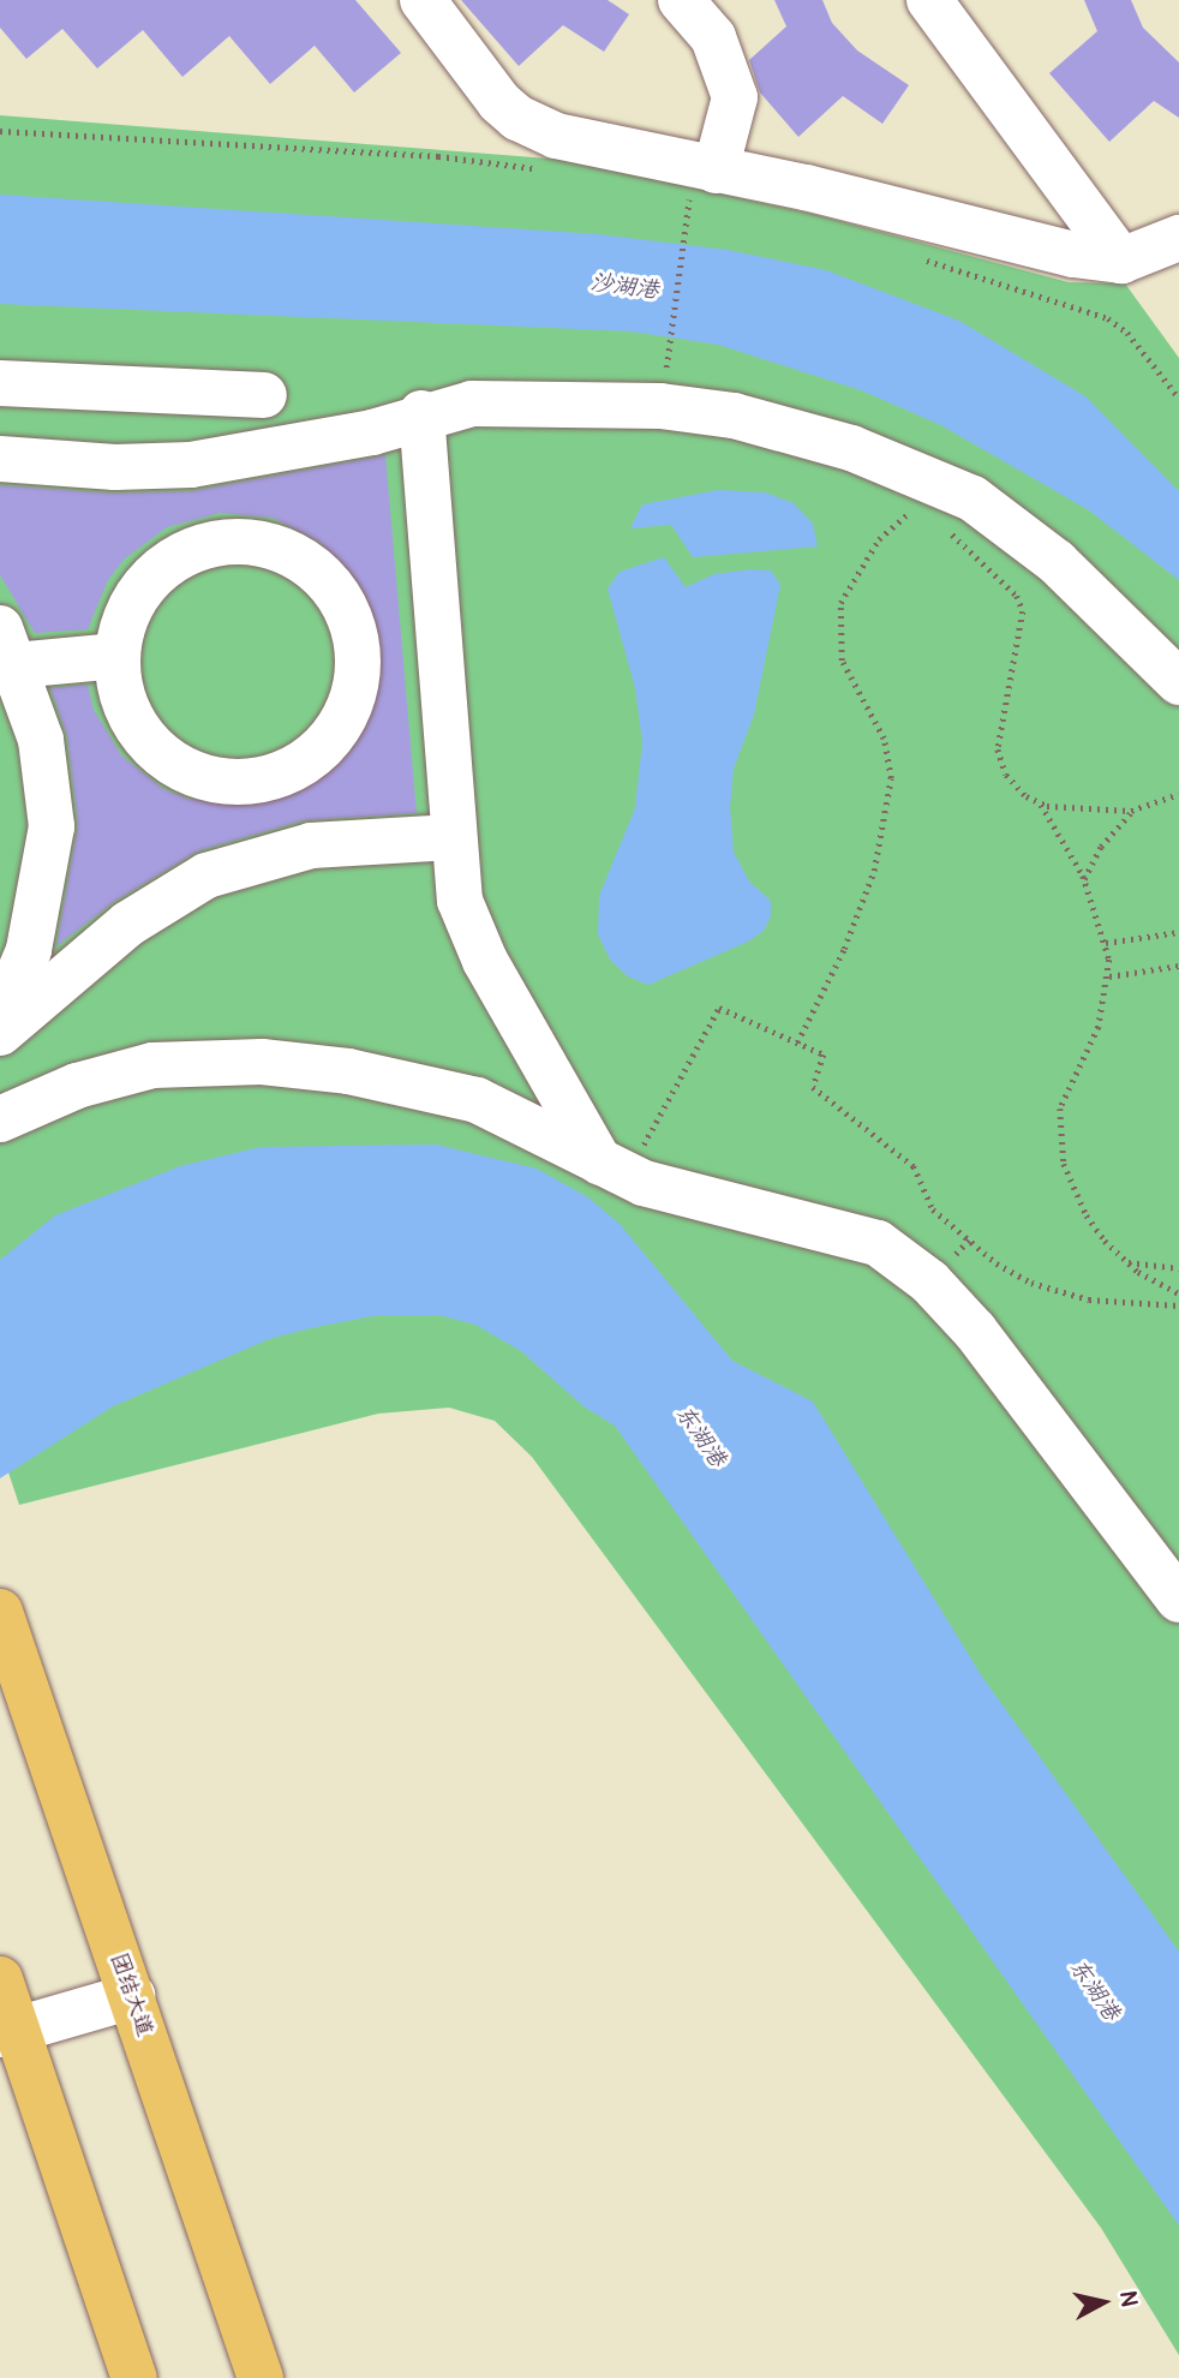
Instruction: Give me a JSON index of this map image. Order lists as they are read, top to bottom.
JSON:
{
  "streets": {
    "main road": ["团结大道"]
  },
  "water": ["沙湖港", "东湖港"],
  "north": "right"
}
